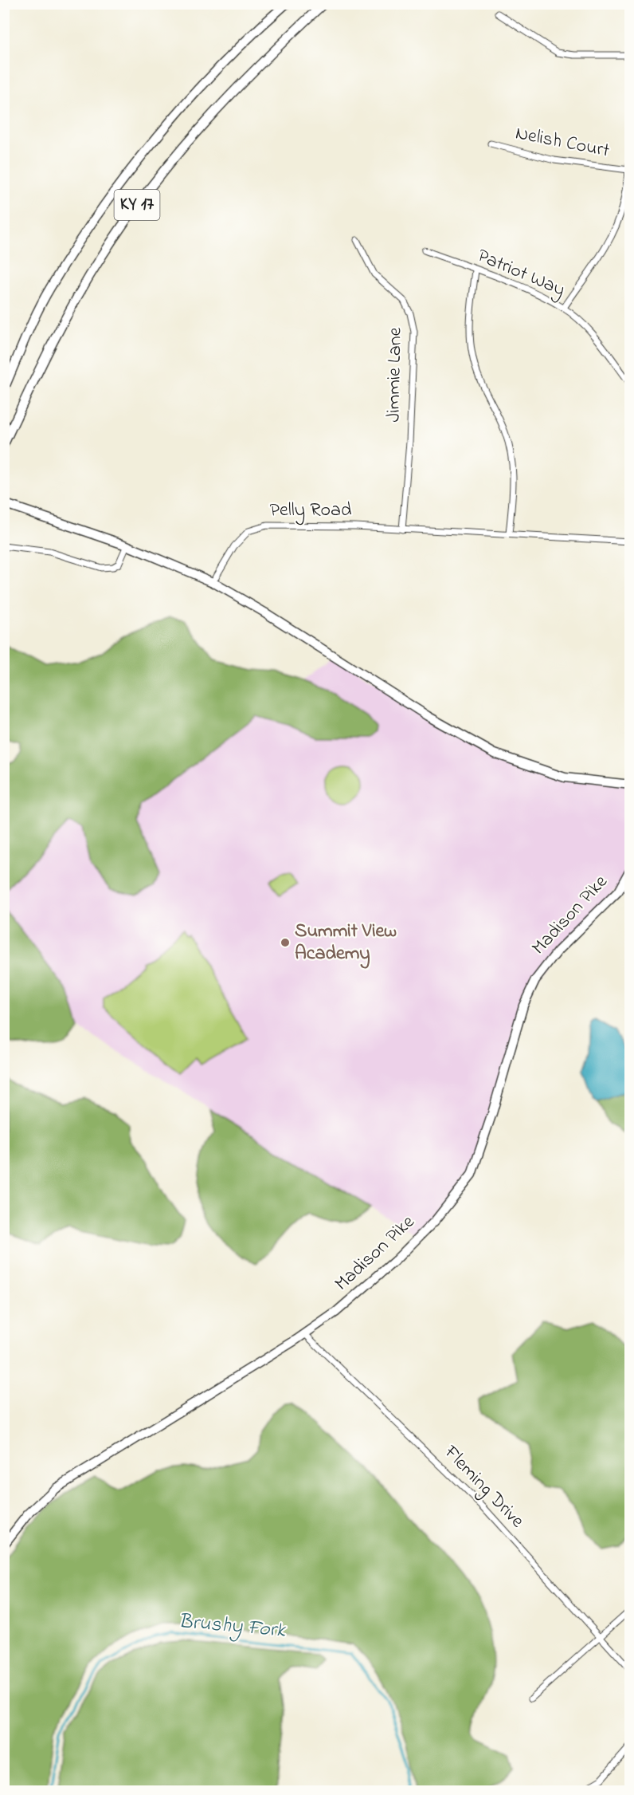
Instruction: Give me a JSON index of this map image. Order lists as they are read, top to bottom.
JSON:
{
  "streets": {
    "main road": ["KY 17", "Madison Pike"],
    "street": [
      "Nelish Court",
      "Patriot Way",
      "Jimmie Lane",
      "Pelly Road",
      "Fleming Drive"
    ]
  },
  "crossings": [
    ["Jimmie Lane", "Pelly Road"],
    ["Madison Pike", "Fleming Drive"]
  ],
  "water": ["Brushy Fork"],
  "places": ["Summit View Academy"]
}
